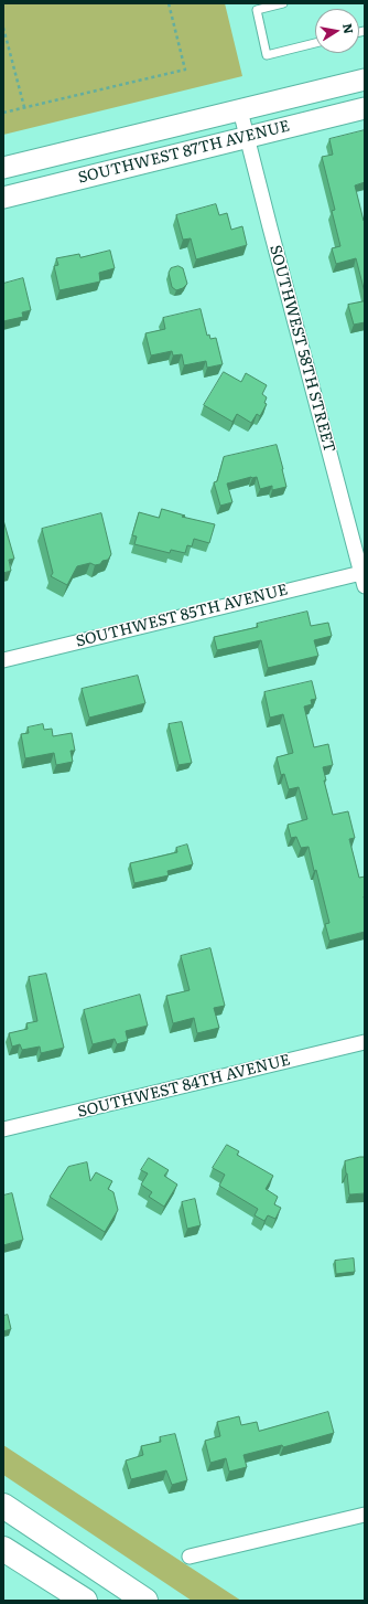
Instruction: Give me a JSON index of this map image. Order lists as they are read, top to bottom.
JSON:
{
  "streets": {
    "main road": ["SOUTHWEST 87TH AVENUE"],
    "street": ["SOUTHWEST 58TH STREET", "SOUTHWEST 85TH AVENUE", "SOUTHWEST 84TH AVENUE"]
  },
  "crossings": [
    ["SOUTHWEST 87TH AVENUE", "SOUTHWEST 58TH STREET"],
    ["SOUTHWEST 58TH STREET", "SOUTHWEST 85TH AVENUE"]
  ],
  "north": "right"
}
